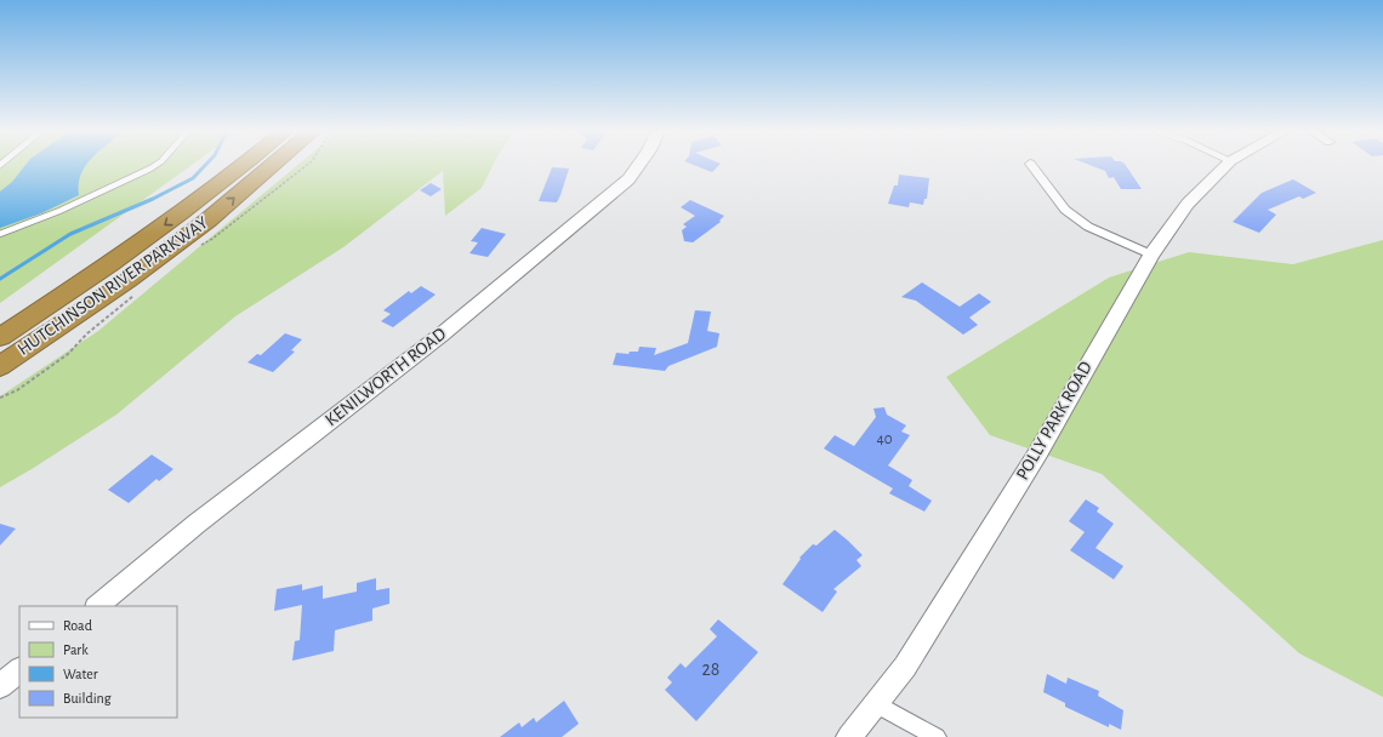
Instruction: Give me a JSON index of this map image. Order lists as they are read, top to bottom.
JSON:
{
  "streets": {
    "highway": ["HUTCHINSON RIVER PARKWAY"],
    "street": ["KENILWORTH ROAD", "POLLY PARK ROAD"]
  },
  "house_numbers": ["40", "28"],
  "legend": [
    "Road",
    "Park",
    "Water",
    "Building"
  ]
}
